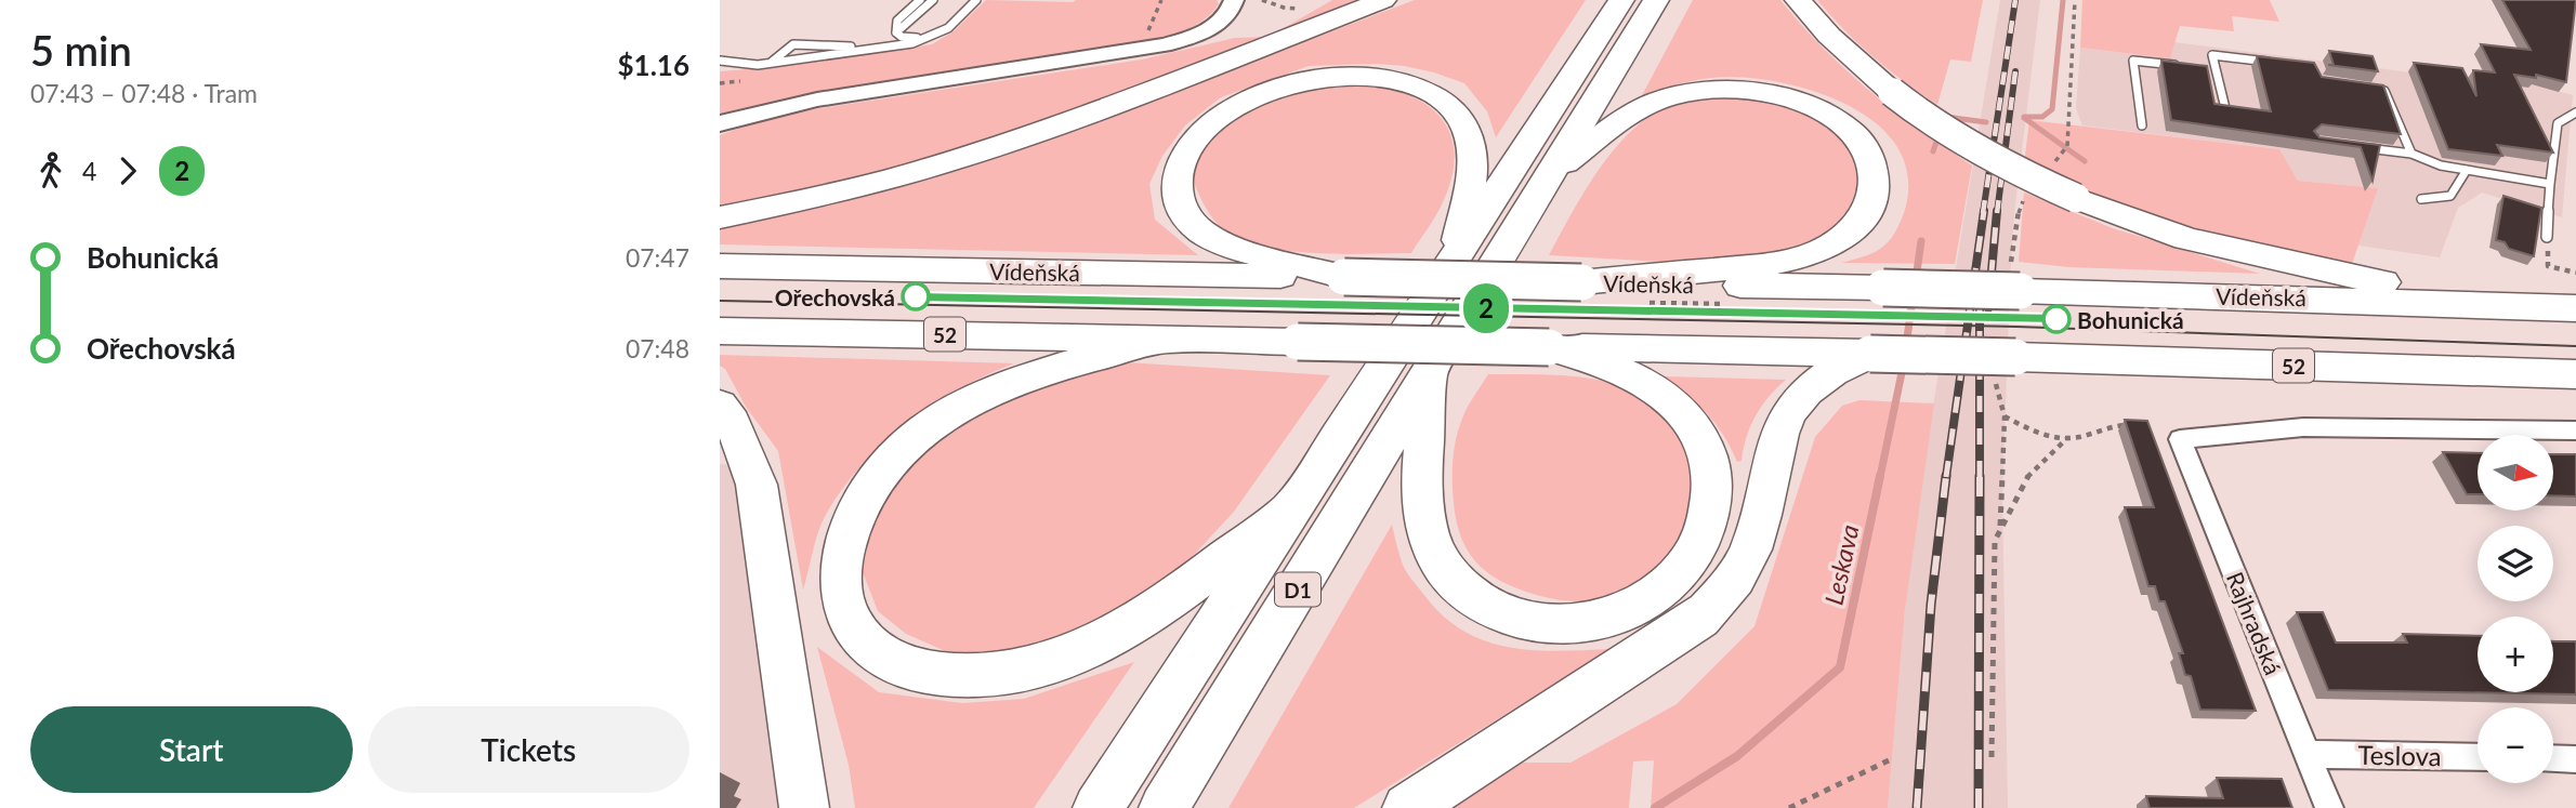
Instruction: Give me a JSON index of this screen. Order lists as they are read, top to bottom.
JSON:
{
  "streets": {
    "highway": ["Vídeňská", "52", "D1"],
    "street": ["Rajhradská", "Teslova"]
  },
  "crossings": [
    ["Rajhradská", "Teslova"]
  ],
  "water": ["Leskava"],
  "places": ["Ořechovská", "Bohunická"],
  "lines": ["tram line 2"],
  "north": "right",
  "page": {
    "heading": ["5 min", "07:43 – 07:48 · Tram", "$1.16"],
    "on_map": "2",
    "legs": ["4", "2"],
    "list": [
      {
        "name": "Bohunická",
        "value": "07:47"
      },
      {
        "name": "Ořechovská",
        "value": "07:48"
      }
    ],
    "map_buttons": ["+", "−"],
    "buttons": ["Start", "Tickets"]
  }
}
